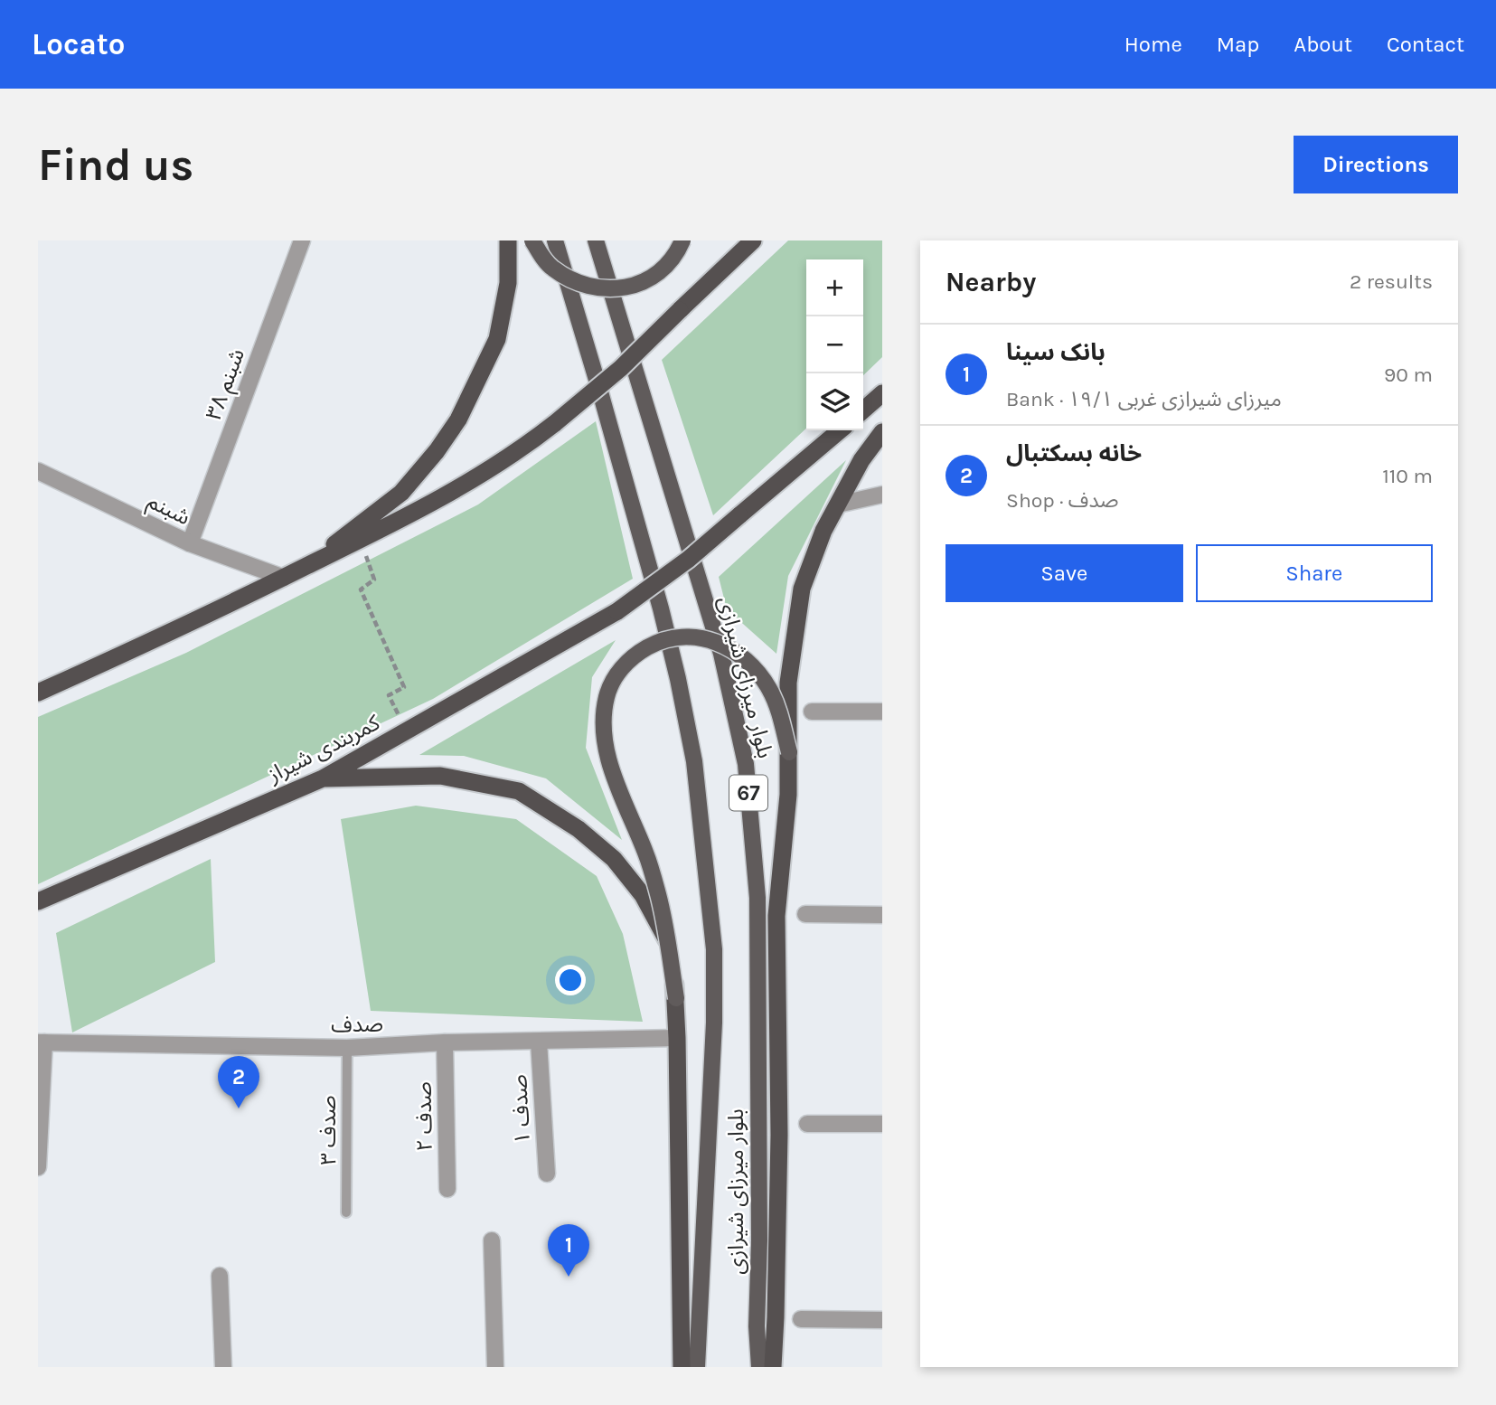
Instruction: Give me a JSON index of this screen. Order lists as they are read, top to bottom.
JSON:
{
  "streets": {
    "highway": ["کمربندی شیراز"],
    "main road": ["بلوار میرزای شیرازی", "67"],
    "street": [
      "شبنم ۳۸",
      "شبنم",
      "صدف",
      "۱ صدف",
      "۲ صدف"
    ],
    "lane": ["صدف ۳"]
  },
  "crossings": [
    ["شبنم ۳۸", "شبنم"],
    ["صدف", "۱ صدف"],
    ["صدف", "۲ صدف"],
    ["صدف", "صدف ۳"]
  ],
  "page": {
    "header": "Locato",
    "nav": [
      "Home",
      "Map",
      "About",
      "Contact"
    ],
    "buttons": [
      "Directions",
      ["Save", "Share"]
    ],
    "title": "Find us",
    "heading": ["Nearby", "2 results"],
    "map_buttons": ["+", "−"],
    "list": [
      {
        "mark": "1",
        "name": "بانک سینا",
        "note": "Bank · ۱۹/۱ میرزای شیرازی غربی",
        "value": "90 m"
      },
      {
        "mark": "2",
        "name": "خانه بسکتبال",
        "note": "Shop · صدف",
        "value": "110 m"
      }
    ],
    "pins": ["2", "1"]
  }
}
